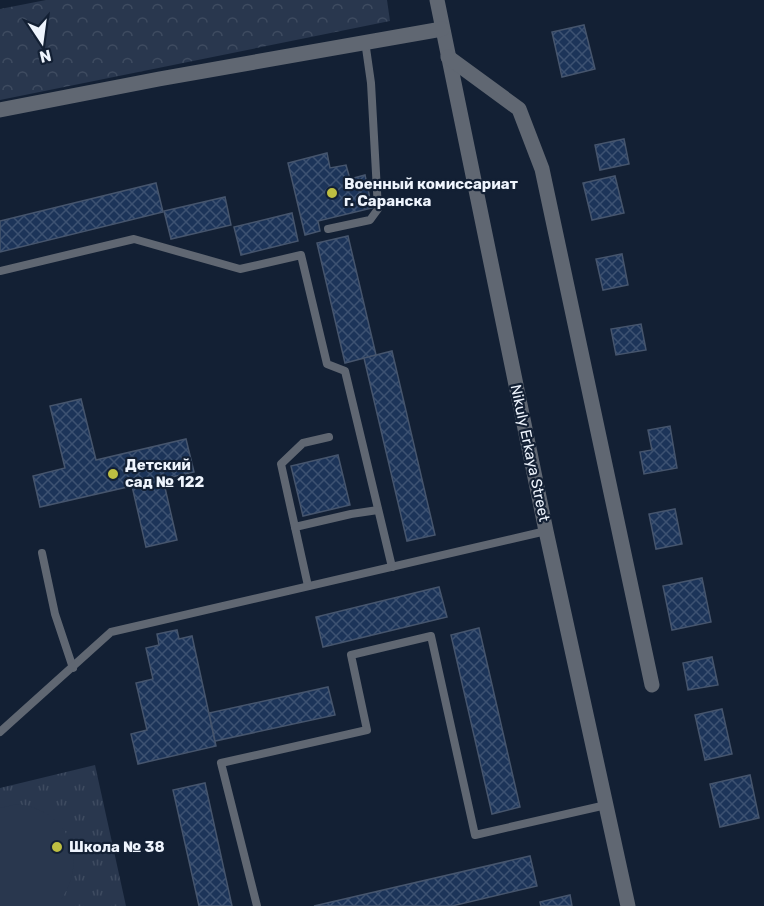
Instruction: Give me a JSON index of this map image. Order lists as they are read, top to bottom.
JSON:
{
  "streets": {
    "street": ["Nikuly Erkaya Street"]
  },
  "places": ["Военный комиссариат г. Саранска", "Детский сад № 122", "Школа № 38"],
  "north": "bottom"
}
